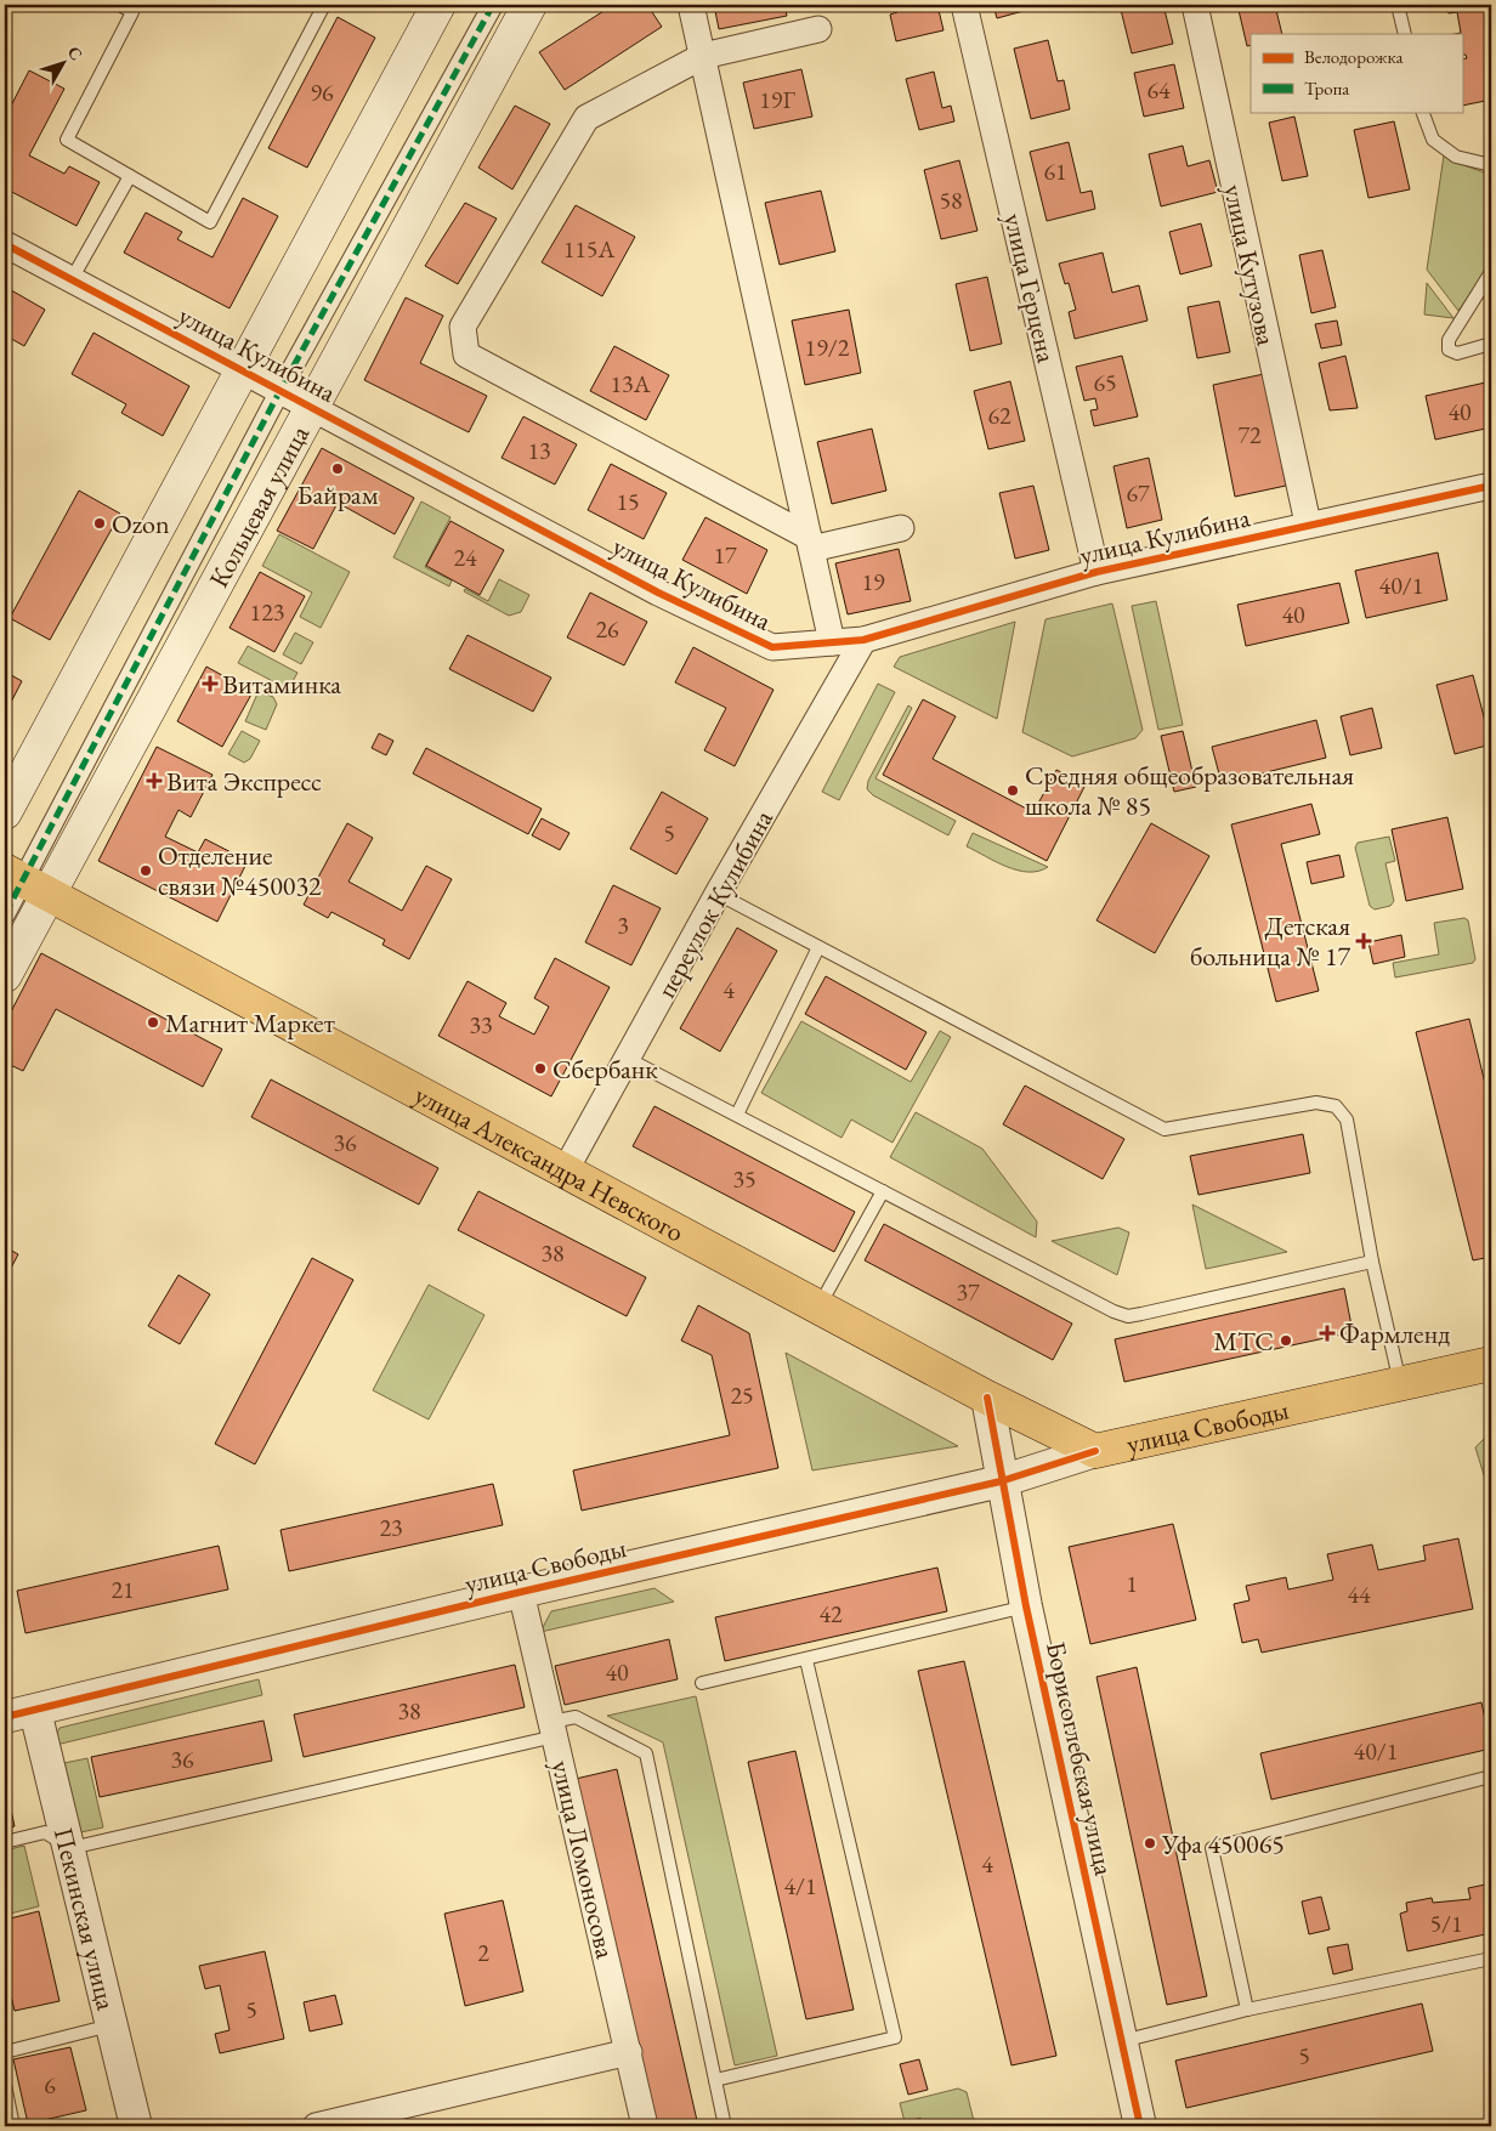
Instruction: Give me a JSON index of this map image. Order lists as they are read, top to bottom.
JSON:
{
  "streets": {
    "main road": ["Кольцевая улица", "улица Александра Невского", "улица Свободы"],
    "street": [
      "улица Кутузова",
      "улица Герцена",
      "улица Кулибина",
      "переулок Кулибина",
      "Борисоглебская улица",
      "улица Ломоносова",
      "Пекинская улица"
    ]
  },
  "crossings": [
    ["улица Кутузова", "улица Кулибина"],
    ["улица Герцена", "улица Кулибина"],
    ["улица Кулибина", "Кольцевая улица"],
    ["улица Кулибина", "переулок Кулибина"],
    ["Кольцевая улица", "улица Александра Невского"],
    ["переулок Кулибина", "улица Александра Невского"],
    ["улица Александра Невского", "улица Свободы"],
    ["улица Александра Невского", "Борисоглебская улица"],
    ["улица Свободы", "Борисоглебская улица"],
    ["улица Свободы", "улица Ломоносова"],
    ["улица Свободы", "Пекинская улица"]
  ],
  "places": {
    "other": [
      "Байрам",
      "Ozon",
      "Средняя общеобразовательная школа № 85",
      "Отделение связи №450032",
      "Магнит Маркет",
      "Сбербанк",
      "МТС",
      "Уфа 450065"
    ],
    "health": [
      "Витаминка",
      "Вита Экспресс",
      "Детская больница № 17",
      "Фармленд"
    ]
  },
  "house_numbers": [
    "64",
    "96",
    "19Г",
    "61",
    "58",
    "115А",
    "19/2",
    "65",
    "13А",
    "40",
    "62",
    "72",
    "13",
    "67",
    "15",
    "17",
    "24",
    "19",
    "40/1",
    "123",
    "40",
    "26",
    "5",
    "3",
    "4",
    "33",
    "36",
    "35",
    "38",
    "37",
    "25",
    "23",
    "1",
    "21",
    "44",
    "42",
    "40",
    "38",
    "40/1",
    "36",
    "4",
    "4/1",
    "5/1",
    "2",
    "5",
    "5",
    "6"
  ],
  "legend": ["Велодорожка", "Тропа"],
  "north": "top right"
}
